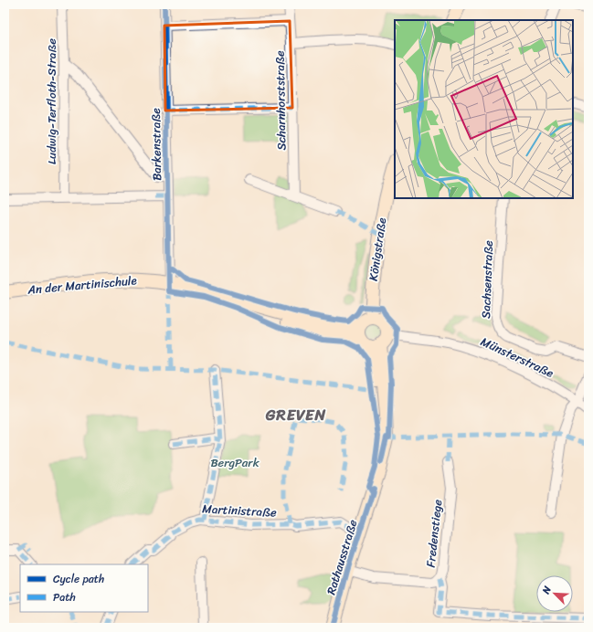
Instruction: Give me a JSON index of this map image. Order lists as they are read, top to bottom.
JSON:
{
  "streets": {
    "street": [
      "Scharnhorststraße",
      "Ludwig-Terfloth-Straße",
      "Barkenstraße",
      "Königstraße",
      "Sachsenstraße",
      "An der Martinischule",
      "Münsterstraße",
      "Martinistraße",
      "Fredenstiege",
      "Rathausstraße"
    ]
  },
  "crossings": [
    ["Barkenstraße", "An der Martinischule"],
    ["Königstraße", "An der Martinischule"],
    ["Königstraße", "Münsterstraße"],
    ["Königstraße", "Rathausstraße"],
    ["An der Martinischule", "Münsterstraße"],
    ["An der Martinischule", "Rathausstraße"],
    ["Münsterstraße", "Rathausstraße"],
    ["Martinistraße", "Rathausstraße"],
    ["Fredenstiege", "Rathausstraße"]
  ],
  "districts": ["GREVEN"],
  "parks": ["BergPark"],
  "legend": ["Cycle path", "Path"],
  "north": "top left"
}
